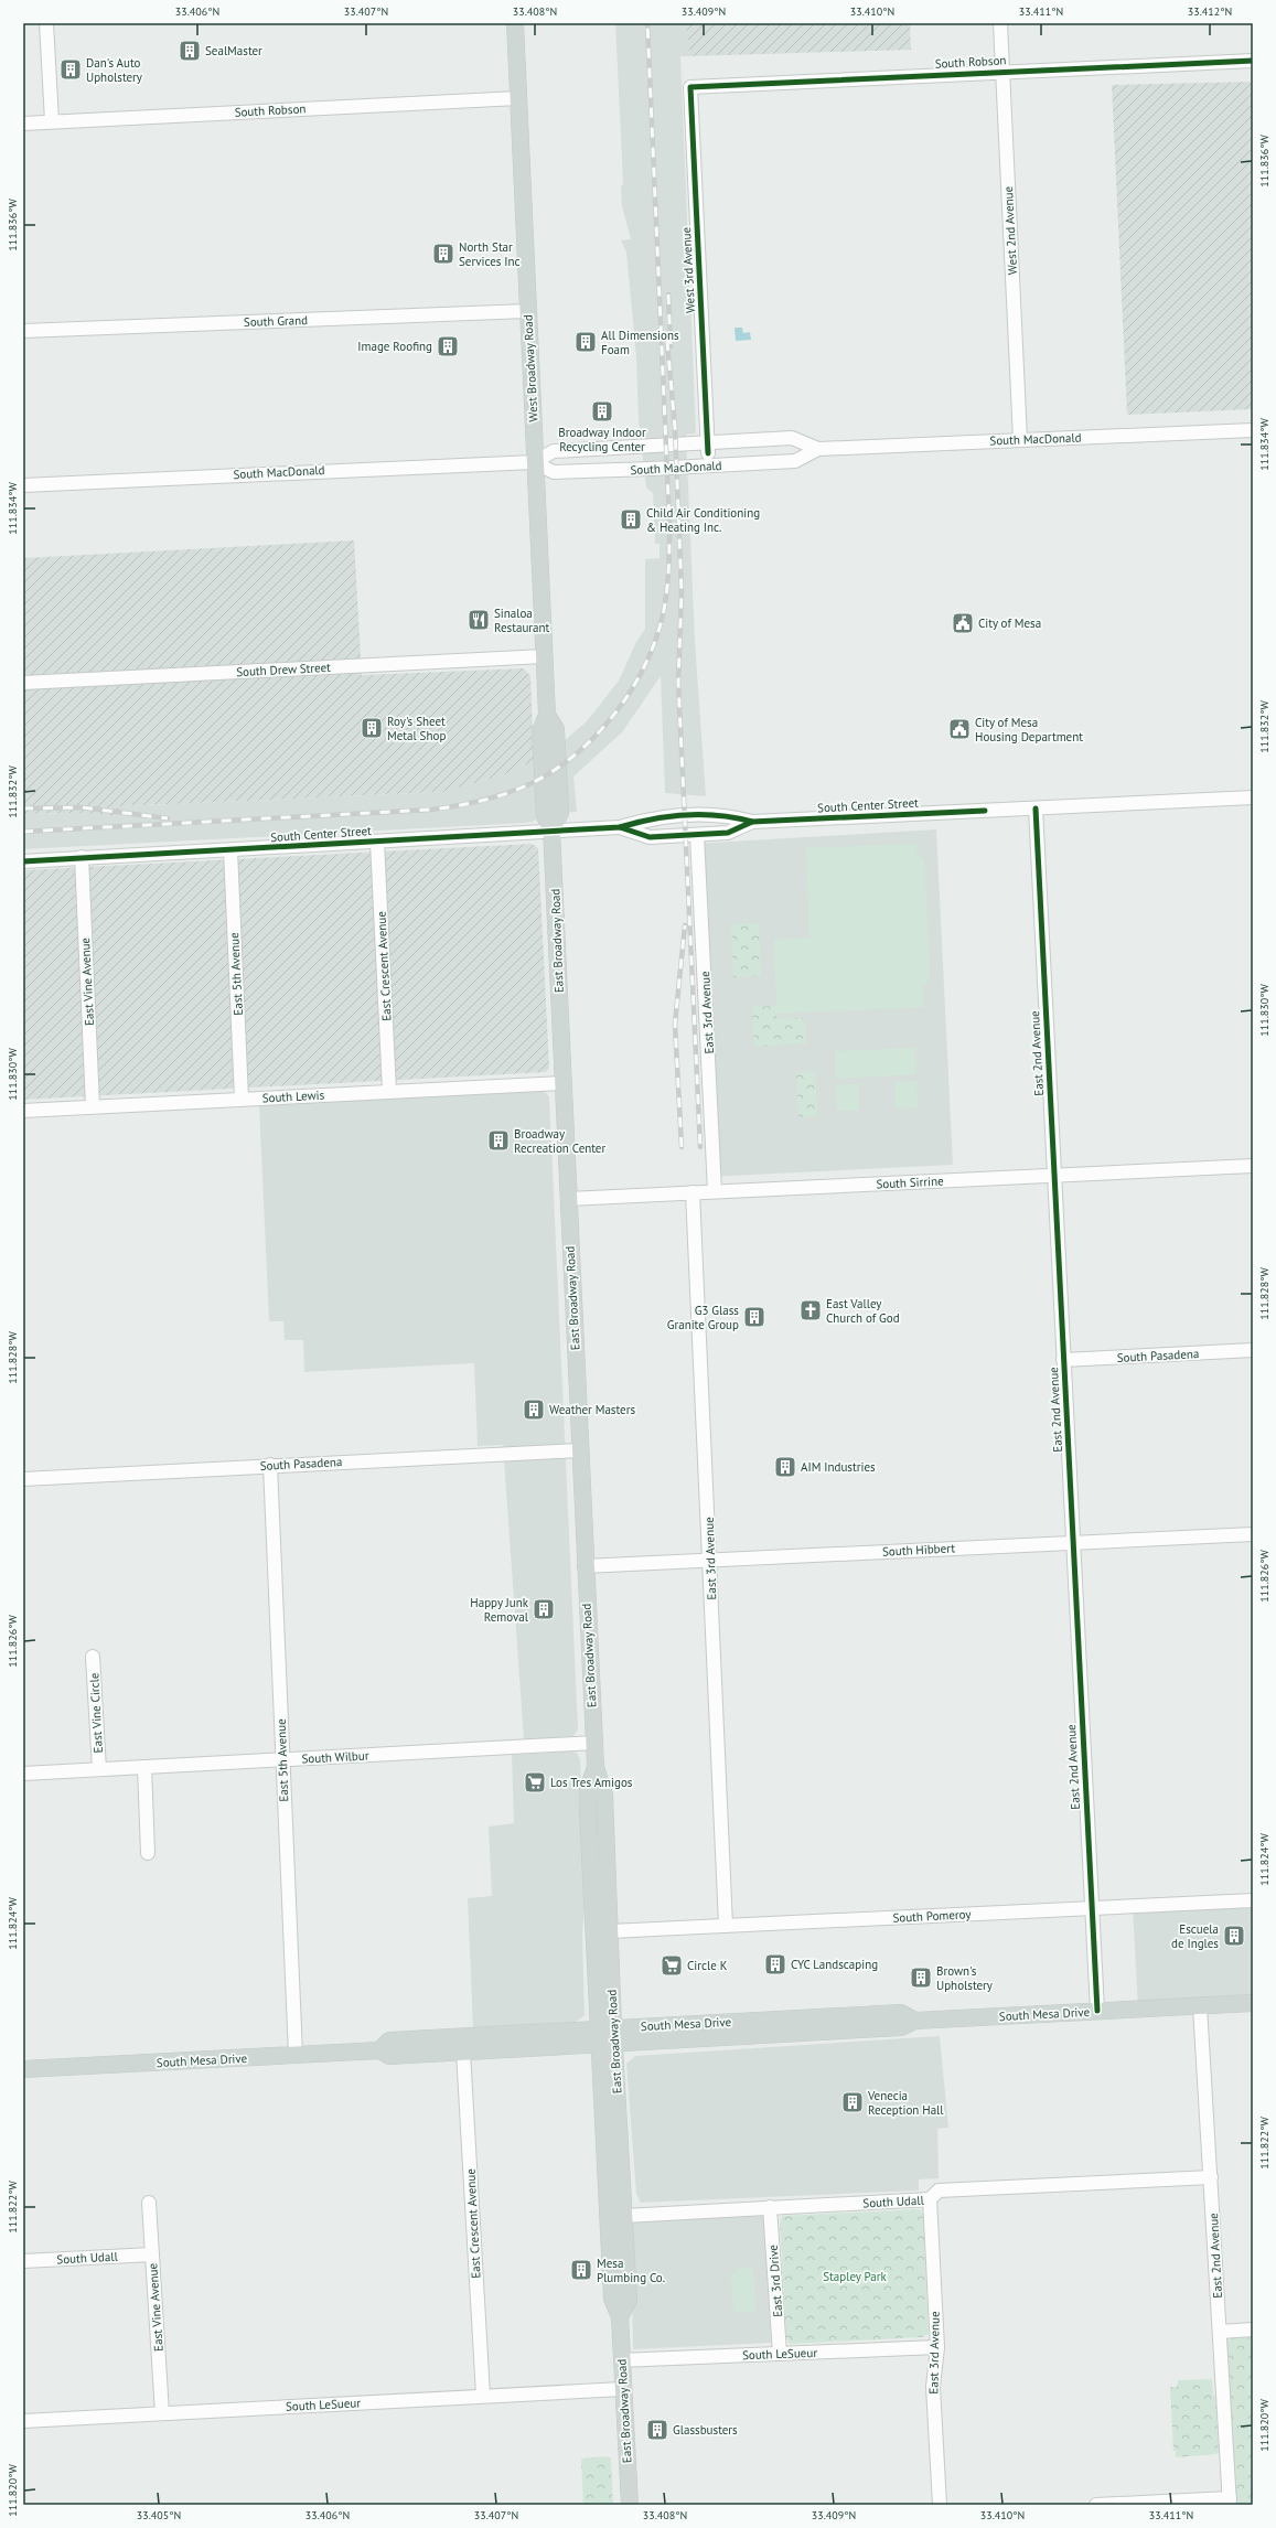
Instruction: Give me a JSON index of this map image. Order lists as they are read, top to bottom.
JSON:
{
  "streets": {
    "main road": ["West Broadway Road", "East Broadway Road", "South Mesa Drive"],
    "street": [
      "South Robson",
      "West 2nd Avenue",
      "West 3rd Avenue",
      "South Grand",
      "South MacDonald",
      "South Drew Street",
      "South Center Street",
      "East Crescent Avenue",
      "East 5th Avenue",
      "East Vine Avenue",
      "East 3rd Avenue",
      "East 2nd Avenue",
      "South Lewis",
      "South Sirrine",
      "South Pasadena",
      "South Hibbert",
      "East Vine Circle",
      "South Wilbur",
      "South Pomeroy",
      "South Udall",
      "East 3rd Drive",
      "South LeSueur"
    ]
  },
  "crossings": [
    ["South Robson", "West 2nd Avenue"],
    ["South Robson", "West 3rd Avenue"],
    ["South Robson", "West Broadway Road"],
    ["West 2nd Avenue", "South MacDonald"],
    ["West 3rd Avenue", "South MacDonald"],
    ["South Grand", "West Broadway Road"],
    ["West Broadway Road", "South MacDonald"],
    ["West Broadway Road", "South Drew Street"],
    ["West Broadway Road", "South Center Street"],
    ["West Broadway Road", "East Broadway Road"],
    ["South Center Street", "East Broadway Road"],
    ["South Center Street", "East Crescent Avenue"],
    ["South Center Street", "East 5th Avenue"],
    ["South Center Street", "East Vine Avenue"],
    ["South Center Street", "East 3rd Avenue"],
    ["South Center Street", "East 2nd Avenue"],
    ["East Broadway Road", "South Lewis"],
    ["East Broadway Road", "South Sirrine"],
    ["East Broadway Road", "South Pasadena"],
    ["East Broadway Road", "South Hibbert"],
    ["East Broadway Road", "South Wilbur"],
    ["East Broadway Road", "South Pomeroy"],
    ["East Broadway Road", "South Mesa Drive"],
    ["East Broadway Road", "South Udall"],
    ["East Broadway Road", "South LeSueur"],
    ["East Crescent Avenue", "South Lewis"],
    ["East Crescent Avenue", "South Mesa Drive"],
    ["East Crescent Avenue", "South LeSueur"],
    ["East 5th Avenue", "South Lewis"],
    ["East 5th Avenue", "South Pasadena"],
    ["East 5th Avenue", "South Wilbur"],
    ["East 5th Avenue", "South Mesa Drive"],
    ["East Vine Avenue", "South Lewis"],
    ["East Vine Avenue", "South Udall"],
    ["East Vine Avenue", "South LeSueur"],
    ["East 3rd Avenue", "South Sirrine"],
    ["East 3rd Avenue", "South Hibbert"],
    ["East 3rd Avenue", "South Pomeroy"],
    ["East 3rd Avenue", "South Udall"],
    ["East 3rd Avenue", "South LeSueur"],
    ["East 2nd Avenue", "South Sirrine"],
    ["East 2nd Avenue", "South Pasadena"],
    ["East 2nd Avenue", "South Hibbert"],
    ["East 2nd Avenue", "South Pomeroy"],
    ["East 2nd Avenue", "South Mesa Drive"],
    ["East 2nd Avenue", "South Udall"],
    ["East Vine Circle", "South Wilbur"],
    ["South Udall", "East 3rd Drive"],
    ["East 3rd Drive", "South LeSueur"]
  ],
  "parks": ["Stapley Park"],
  "places": {
    "building": [
      "SealMaster",
      "Dan's Auto Upholstery",
      "North Star Services Inc",
      "All Dimensions Foam",
      "Image Roofing",
      "Broadway Indoor Recycling Center",
      "Child Air Conditioning & Heating Inc.",
      "Roy's Sheet Metal Shop",
      "Broadway Recreation Center",
      "G3 Glass Granite Group",
      "Weather Masters",
      "AIM Industries",
      "Happy Junk Removal",
      "Escuela de Ingles",
      "CYC Landscaping",
      "Brown's Upholstery",
      "Venecia Reception Hall",
      "Mesa Plumbing Co.",
      "Glassbusters"
    ],
    "restaurant": ["Sinaloa Restaurant"],
    "public building": ["City of Mesa", "City of Mesa Housing Department"],
    "church": ["East Valley Church of God"],
    "supermarket": ["Los Tres Amigos", "Circle K"]
  },
  "coordinates": [
    "33.406°N",
    "33.407°N",
    "33.408°N",
    "33.409°N",
    "33.410°N",
    "33.411°N",
    "33.412°N",
    "111.836°W",
    "111.834°W",
    "111.832°W",
    "111.830°W",
    "111.828°W",
    "111.826°W",
    "111.824°W",
    "111.822°W",
    "111.820°W",
    "33.405°N"
  ]
}
